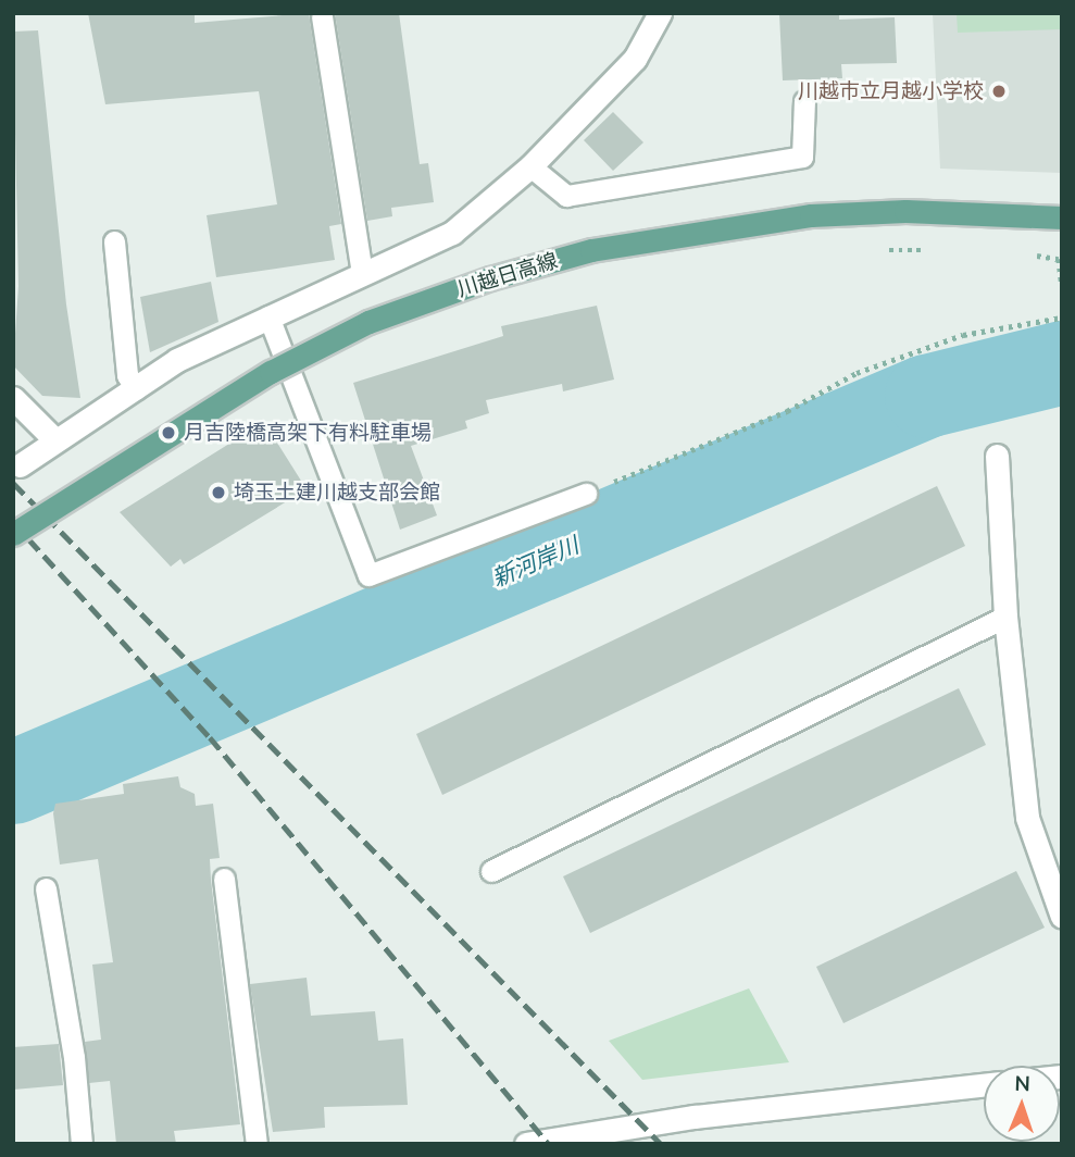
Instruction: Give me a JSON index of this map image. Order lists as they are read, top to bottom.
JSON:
{
  "streets": {
    "main road": ["川越日高線"]
  },
  "water": ["新河岸川"],
  "places": ["川越市立月越小学校", "月吉陸橋高架下有料駐車場", "埼玉土建川越支部会館"],
  "north": "top"
}
